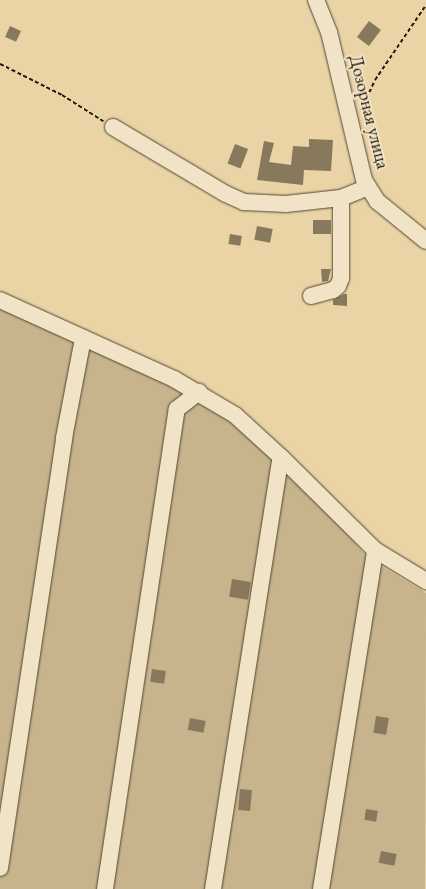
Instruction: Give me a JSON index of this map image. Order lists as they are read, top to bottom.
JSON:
{
  "streets": {
    "street": ["Дозорная улица"]
  }
}
